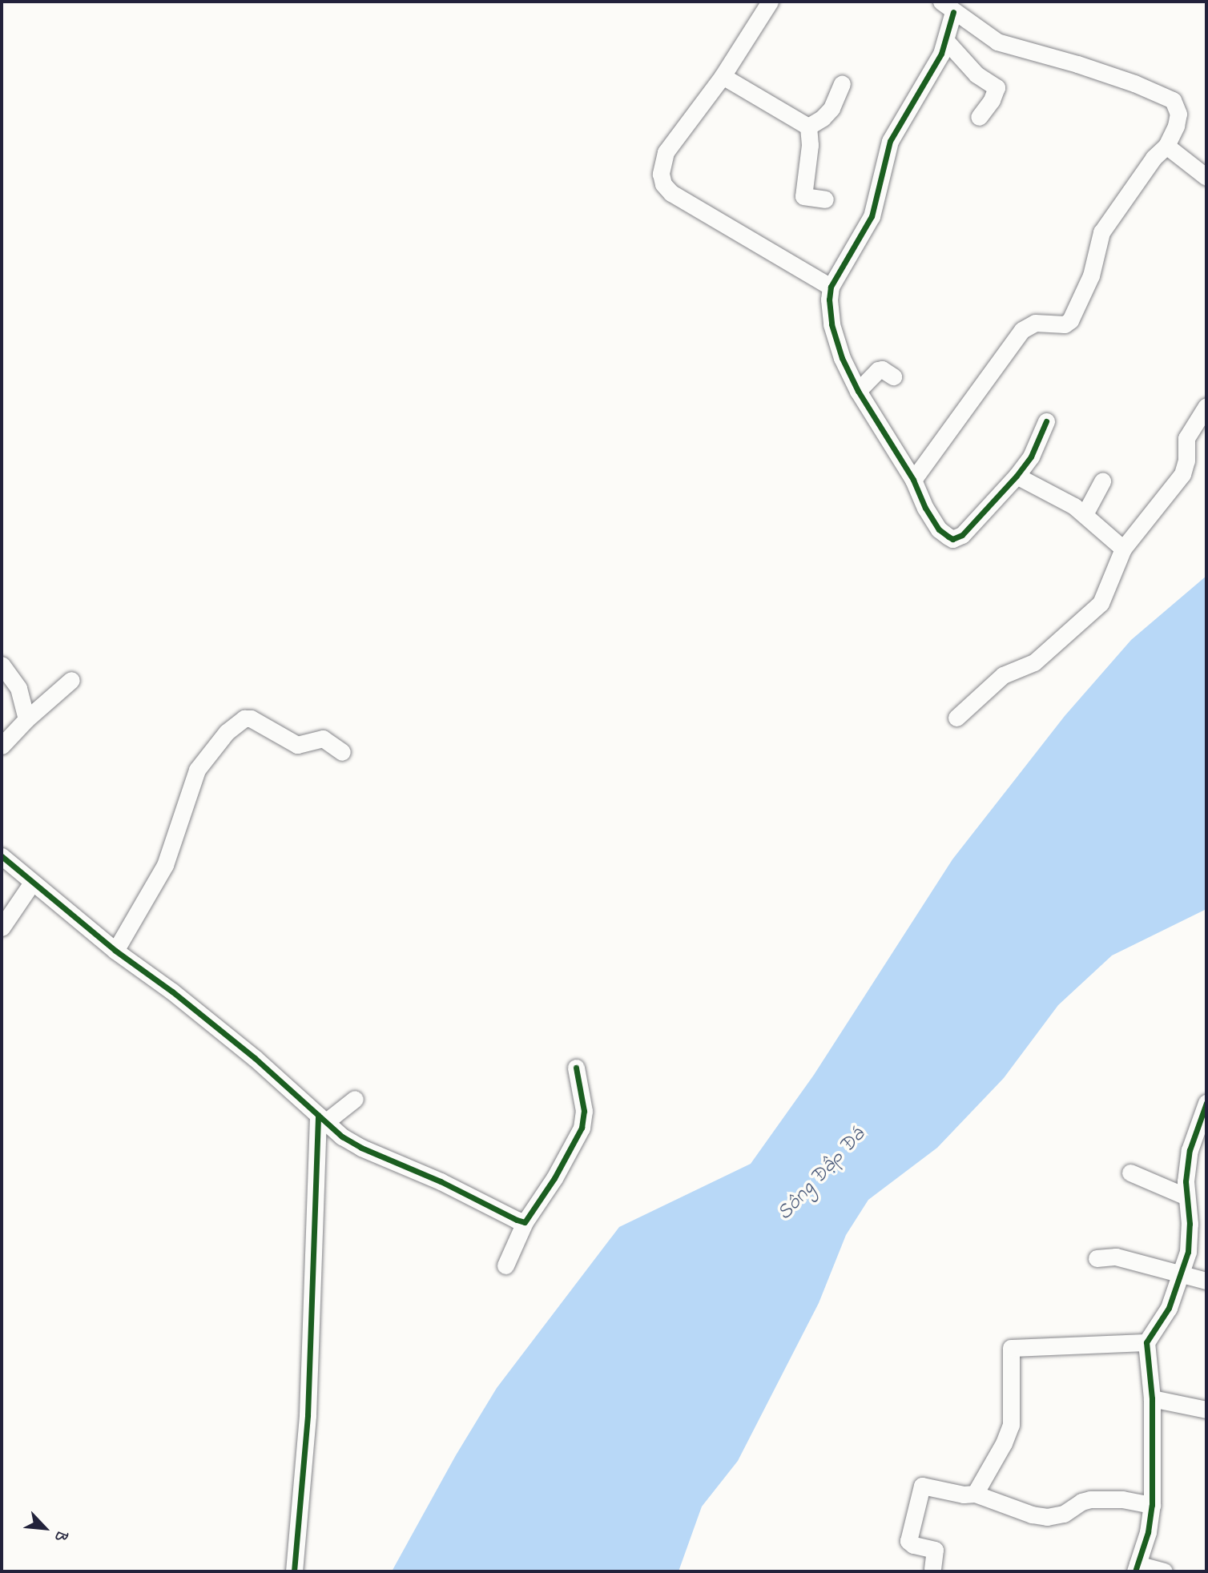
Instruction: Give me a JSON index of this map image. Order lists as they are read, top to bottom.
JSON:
{
  "water": ["Sông Đập Đá"],
  "north": "bottom right"
}
